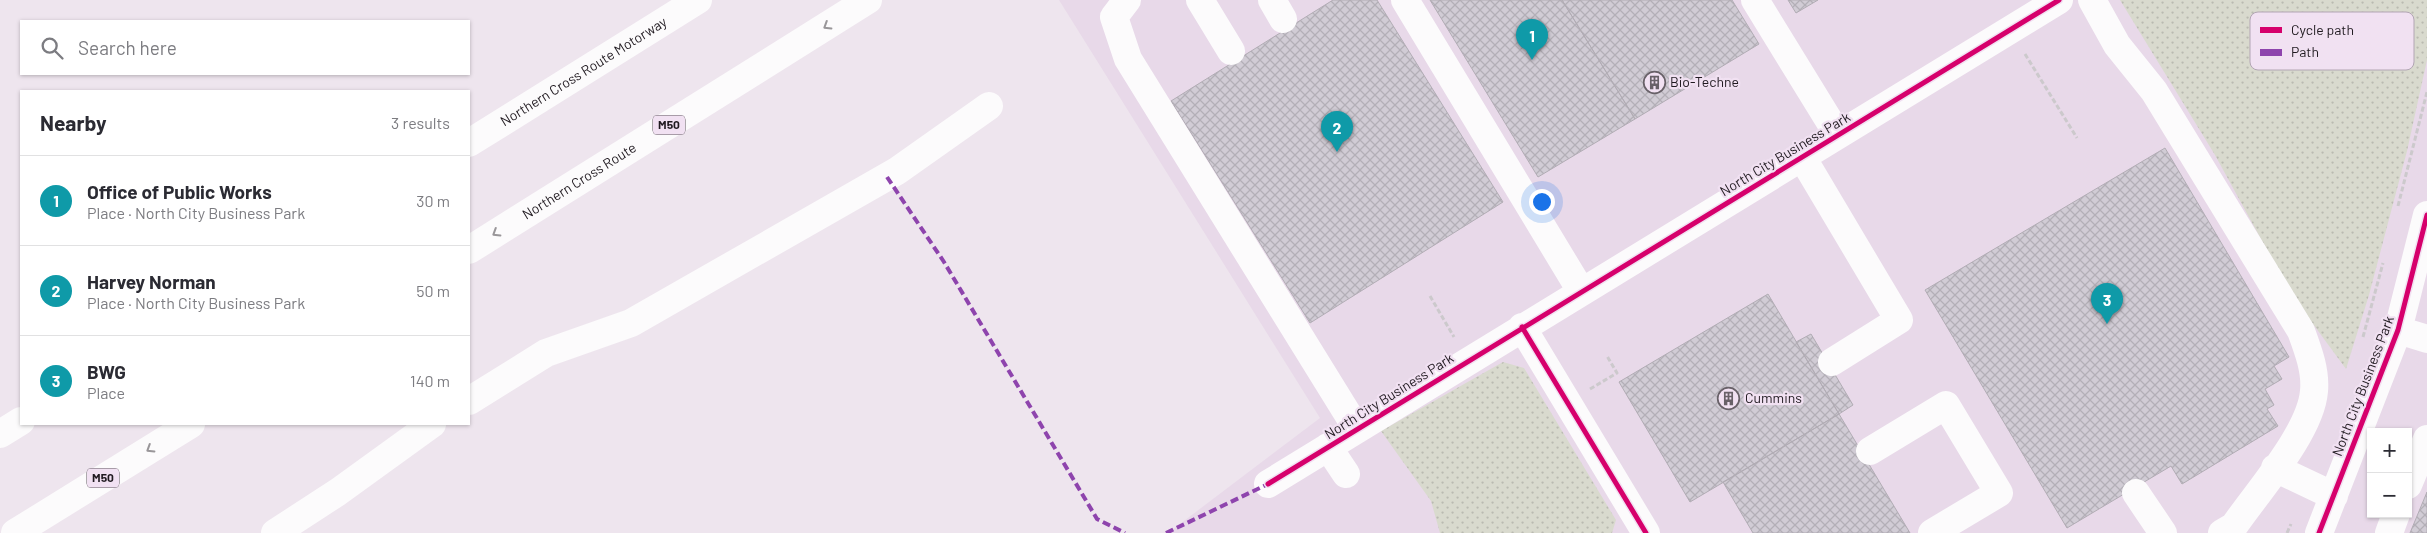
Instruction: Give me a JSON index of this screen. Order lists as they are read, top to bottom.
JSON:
{
  "streets": {
    "main road": [
      "Northern Cross Route Motorway",
      "M50",
      "North City Business Park",
      "Northern Cross Route"
    ]
  },
  "places": {
    "building": ["Bio-Techne", "Cummins"]
  },
  "legend": ["Cycle path", "Path"],
  "page": {
    "pins": ["1", "2", "3"],
    "search": "Search here",
    "heading": ["Nearby", "3 results"],
    "list": [
      {
        "mark": "1",
        "name": "Office of Public Works",
        "note": "Place · North City Business Park",
        "value": "30 m"
      },
      {
        "mark": "2",
        "name": "Harvey Norman",
        "note": "Place · North City Business Park",
        "value": "50 m"
      },
      {
        "mark": "3",
        "name": "BWG",
        "note": "Place",
        "value": "140 m"
      }
    ],
    "map_buttons": ["+", "−"]
  }
}
